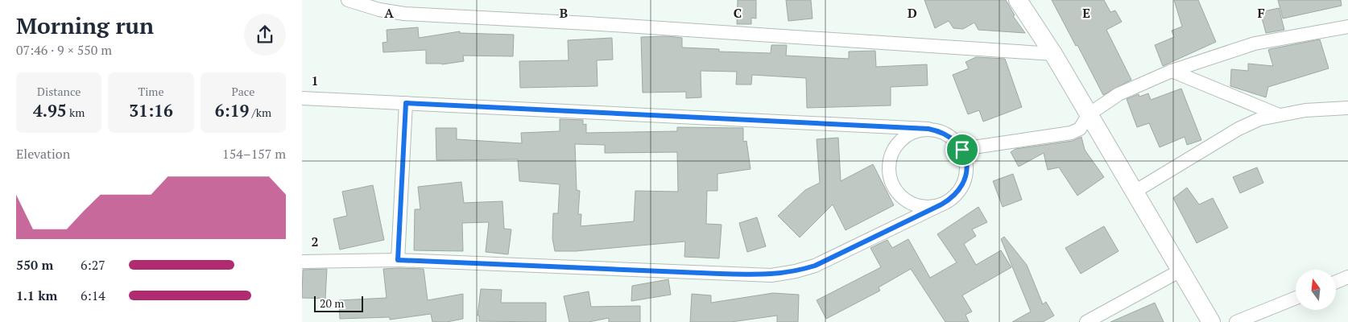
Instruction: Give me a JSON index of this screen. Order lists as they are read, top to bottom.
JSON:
{
  "scale_bar": "20 m",
  "north": "top",
  "page": {
    "heading": ["Morning run", "07:46 · 9 × 550 m"],
    "stats": [
      ["Distance", "4.95 km"],
      ["Time", "31:16"],
      ["Pace", "6:19 /km"]
    ],
    "chart": ["Elevation", "154–157 m"],
    "list": [
      {
        "name": "550 m",
        "note": "6:27"
      },
      {
        "name": "1.1 km",
        "note": "6:14"
      }
    ],
    "scale": "20 m"
  },
  "grid": {
    "columns": [
      "A",
      "B",
      "C",
      "D",
      "E",
      "F"
    ],
    "rows": ["1", "2"]
  }
}
